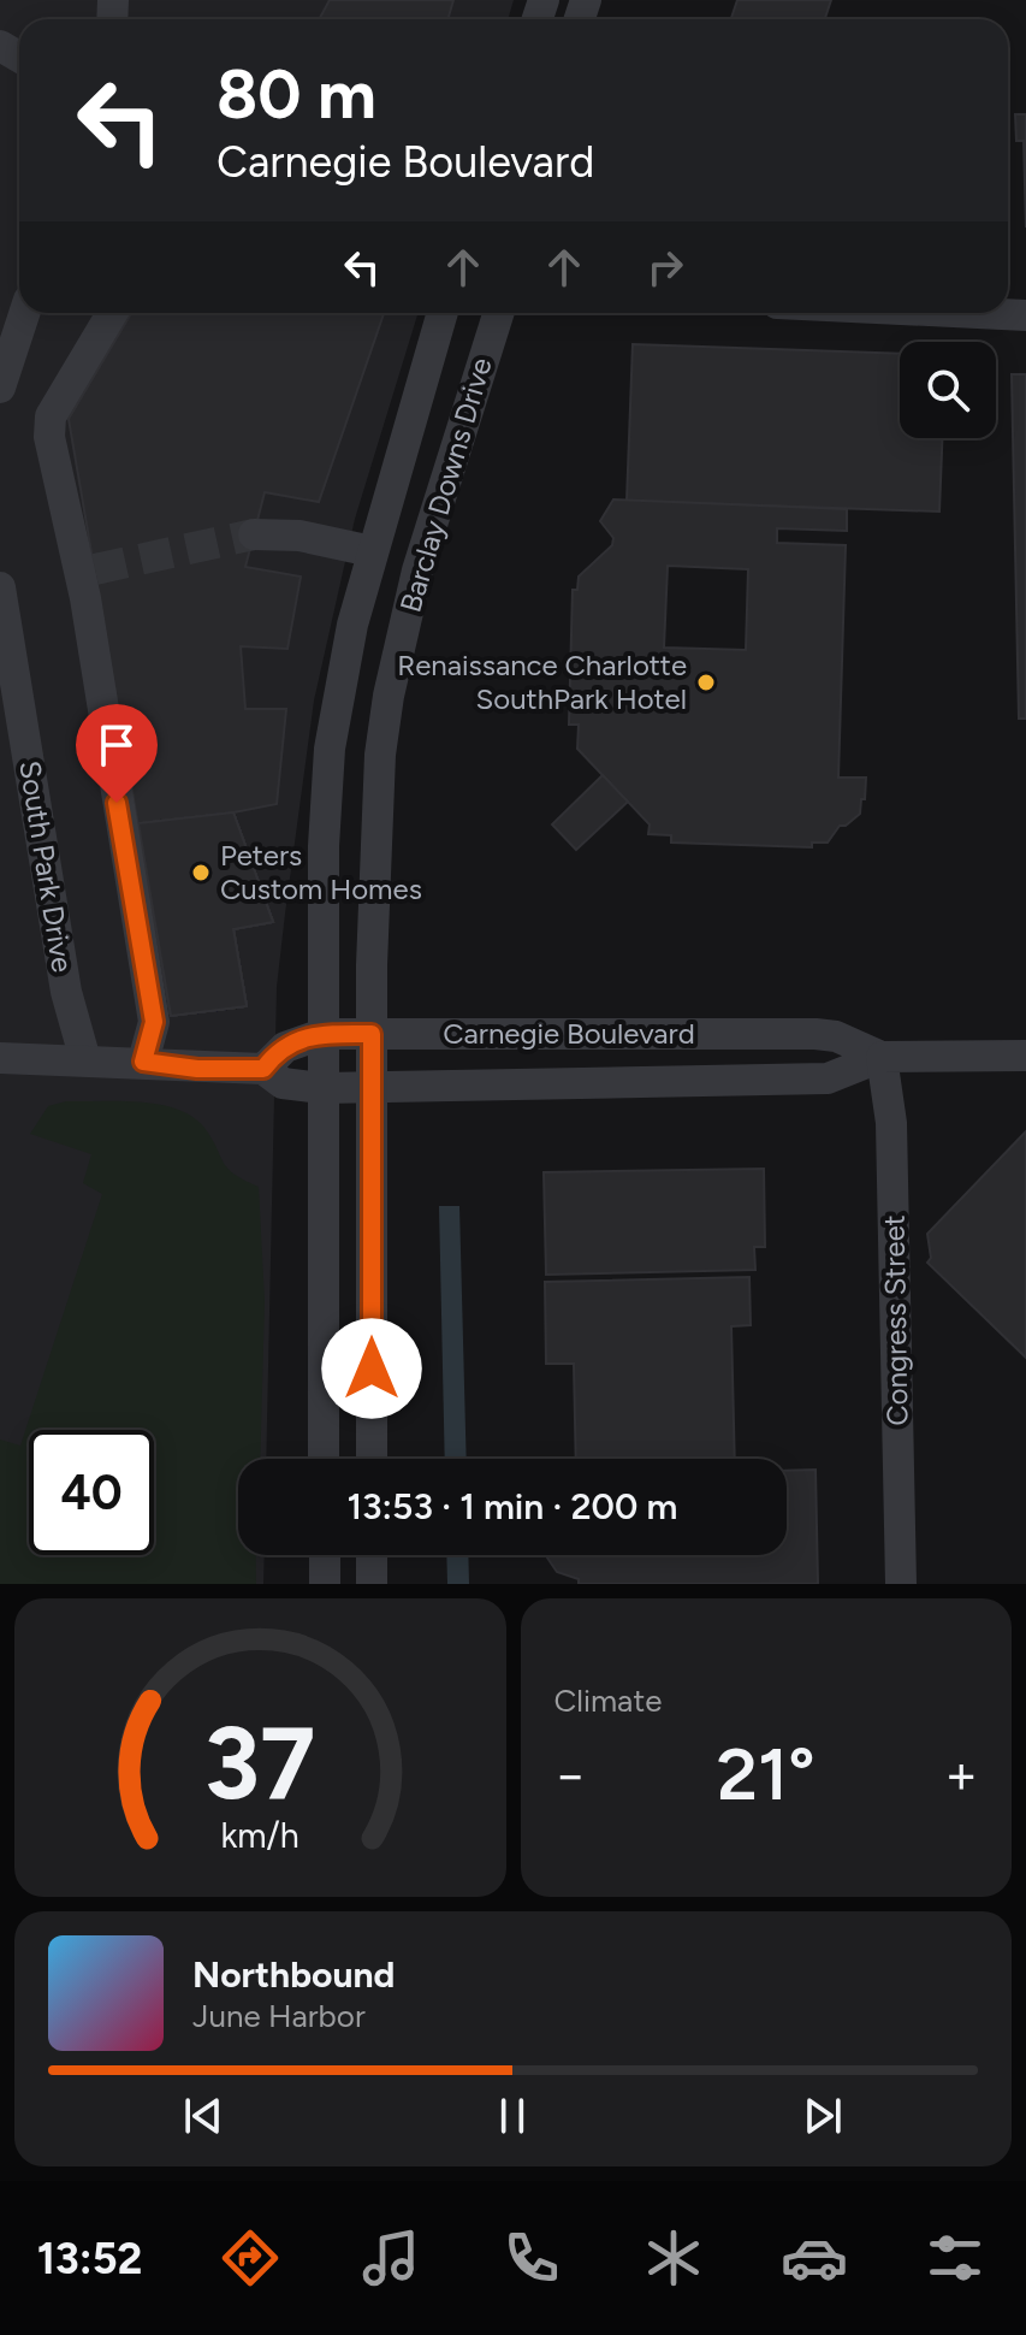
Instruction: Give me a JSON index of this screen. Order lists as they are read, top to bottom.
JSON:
{
  "streets": {
    "street": [
      "Barclay Downs Drive",
      "South Park Drive",
      "Carnegie Boulevard",
      "Congress Street"
    ]
  },
  "crossings": [
    ["Barclay Downs Drive", "Carnegie Boulevard"],
    ["South Park Drive", "Carnegie Boulevard"],
    ["Carnegie Boulevard", "Congress Street"]
  ],
  "places": ["Renaissance Charlotte SouthPark Hotel", "Peters Custom Homes"],
  "page": {
    "turn": ["80 m", "Carnegie Boulevard"],
    "limit": "40",
    "trip": "13:53 · 1 min · 200 m",
    "tile": "Climate",
    "heat": ["−", "21°", "+"],
    "song": ["Northbound", "June Harbor"],
    "tabs": "13:52",
    "gauge": ["37", "km/h"]
  }
}
